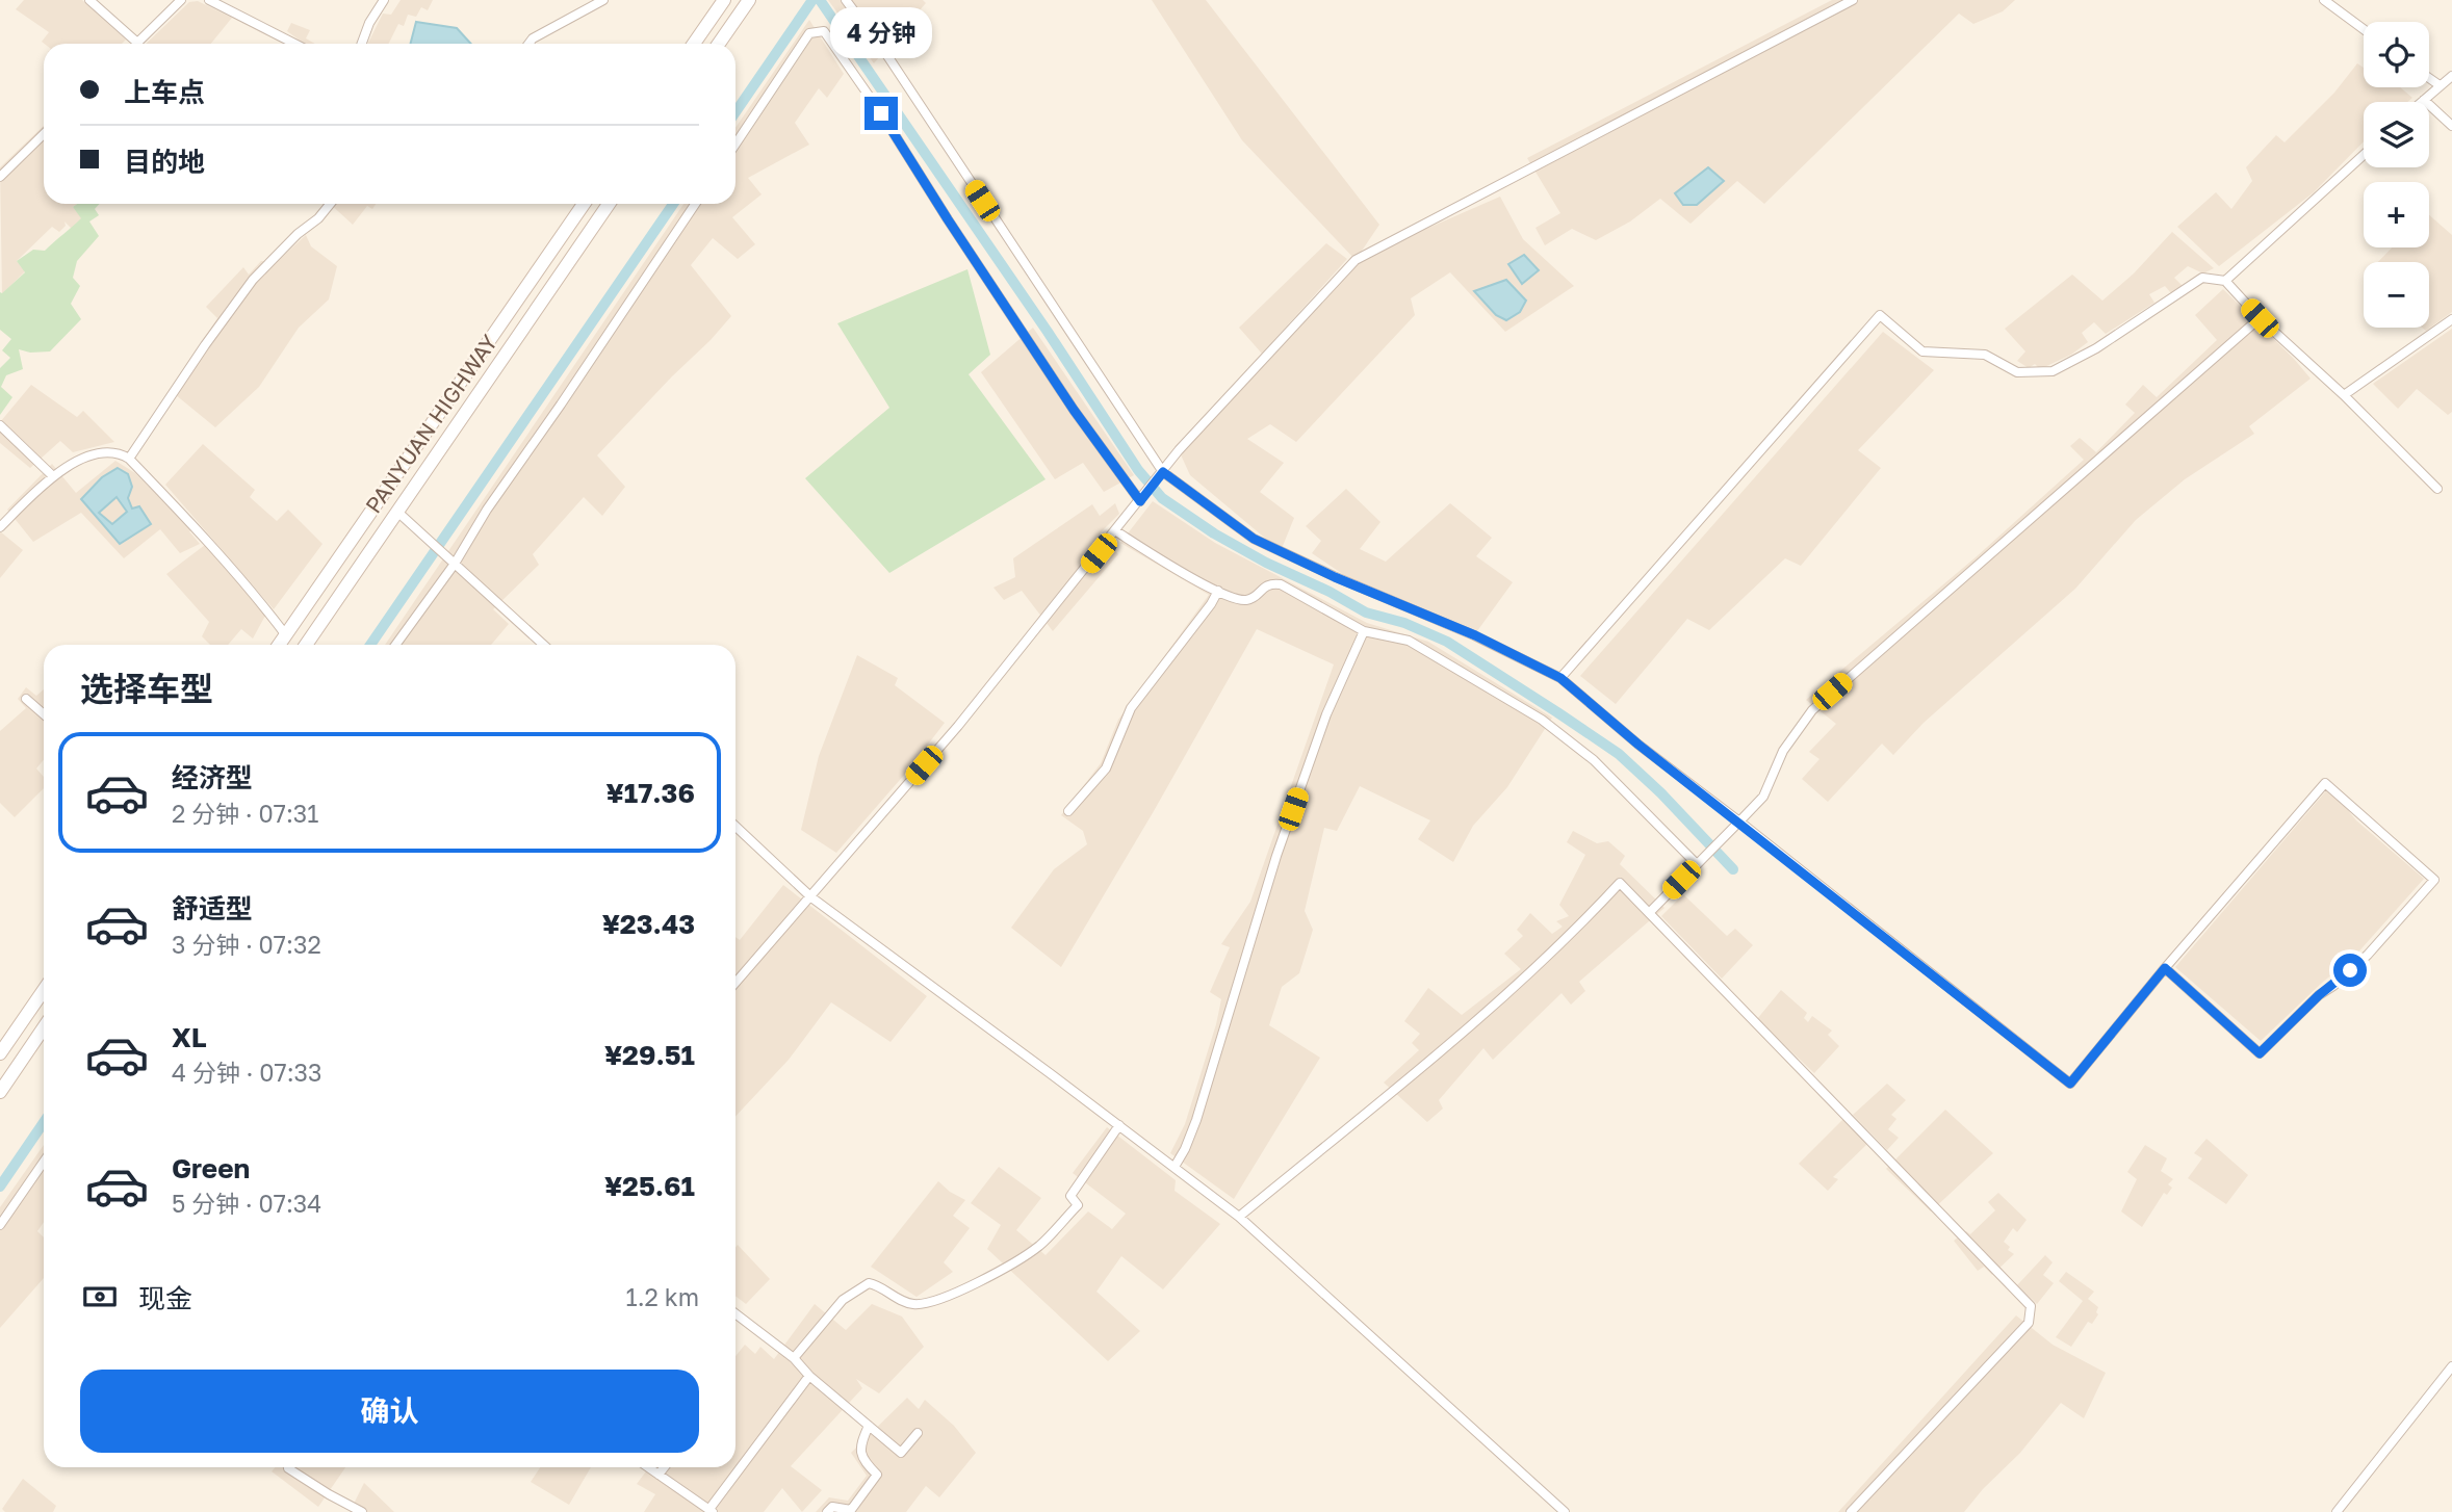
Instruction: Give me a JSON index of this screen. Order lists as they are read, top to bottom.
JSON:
{
  "streets": {
    "main road": ["PANYUAN HIGHWAY"]
  },
  "page": {
    "bubble": "4 分钟",
    "map_buttons": ["+", "−"],
    "banner": ["上车点", "目的地"],
    "heading": "选择车型",
    "list": [
      {
        "name": "经济型",
        "note": "2 分钟 · 07:31",
        "value": "¥17.36"
      },
      {
        "name": "舒适型",
        "note": "3 分钟 · 07:32",
        "value": "¥23.43"
      },
      {
        "name": "XL",
        "note": "4 分钟 · 07:33",
        "value": "¥29.51"
      },
      {
        "name": "Green",
        "note": "5 分钟 · 07:34",
        "value": "¥25.61"
      }
    ],
    "pay": ["现金", "1.2 km"],
    "buttons": "确认"
  }
}
